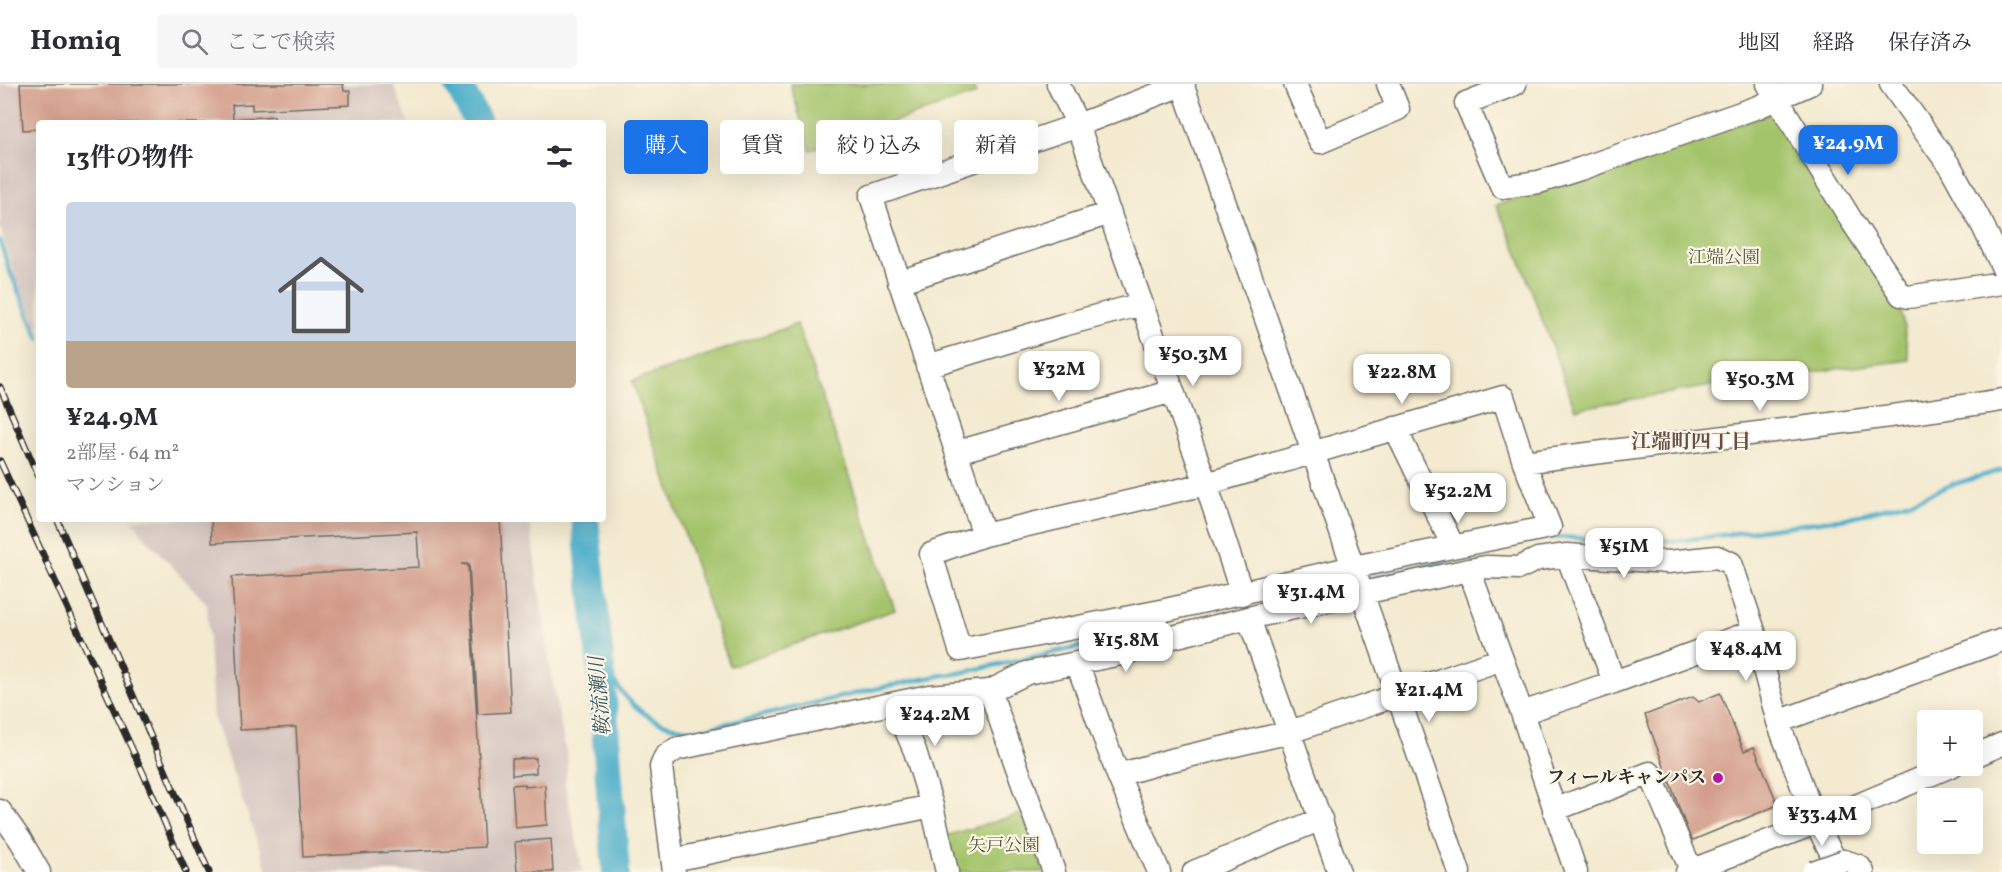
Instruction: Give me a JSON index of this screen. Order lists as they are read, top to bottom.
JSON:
{
  "districts": ["江端町四丁目"],
  "water": ["鞍流瀬川"],
  "parks": ["江端公園", "矢戸公園"],
  "places": ["フィールキャンパス"],
  "page": {
    "header": "Homiq",
    "search": "ここで検索",
    "nav": ["地図", "経路", "保存済み"],
    "chip": [
      "購入",
      "賃貸",
      "絞り込み",
      "新着"
    ],
    "heading": "13件の物件",
    "price": [
      "¥24.9M",
      "¥50.3M",
      "¥32M",
      "¥22.8M",
      "¥50.3M",
      "¥52.2M",
      "¥51M",
      "¥31.4M",
      "¥15.8M",
      "¥48.4M",
      "¥21.4M",
      "¥24.2M",
      "¥33.4M"
    ],
    "list": [
      {
        "name": "¥24.9M",
        "note": "2部屋 · 64 m² · マンション"
      }
    ],
    "map_buttons": ["+", "−"]
  }
}
